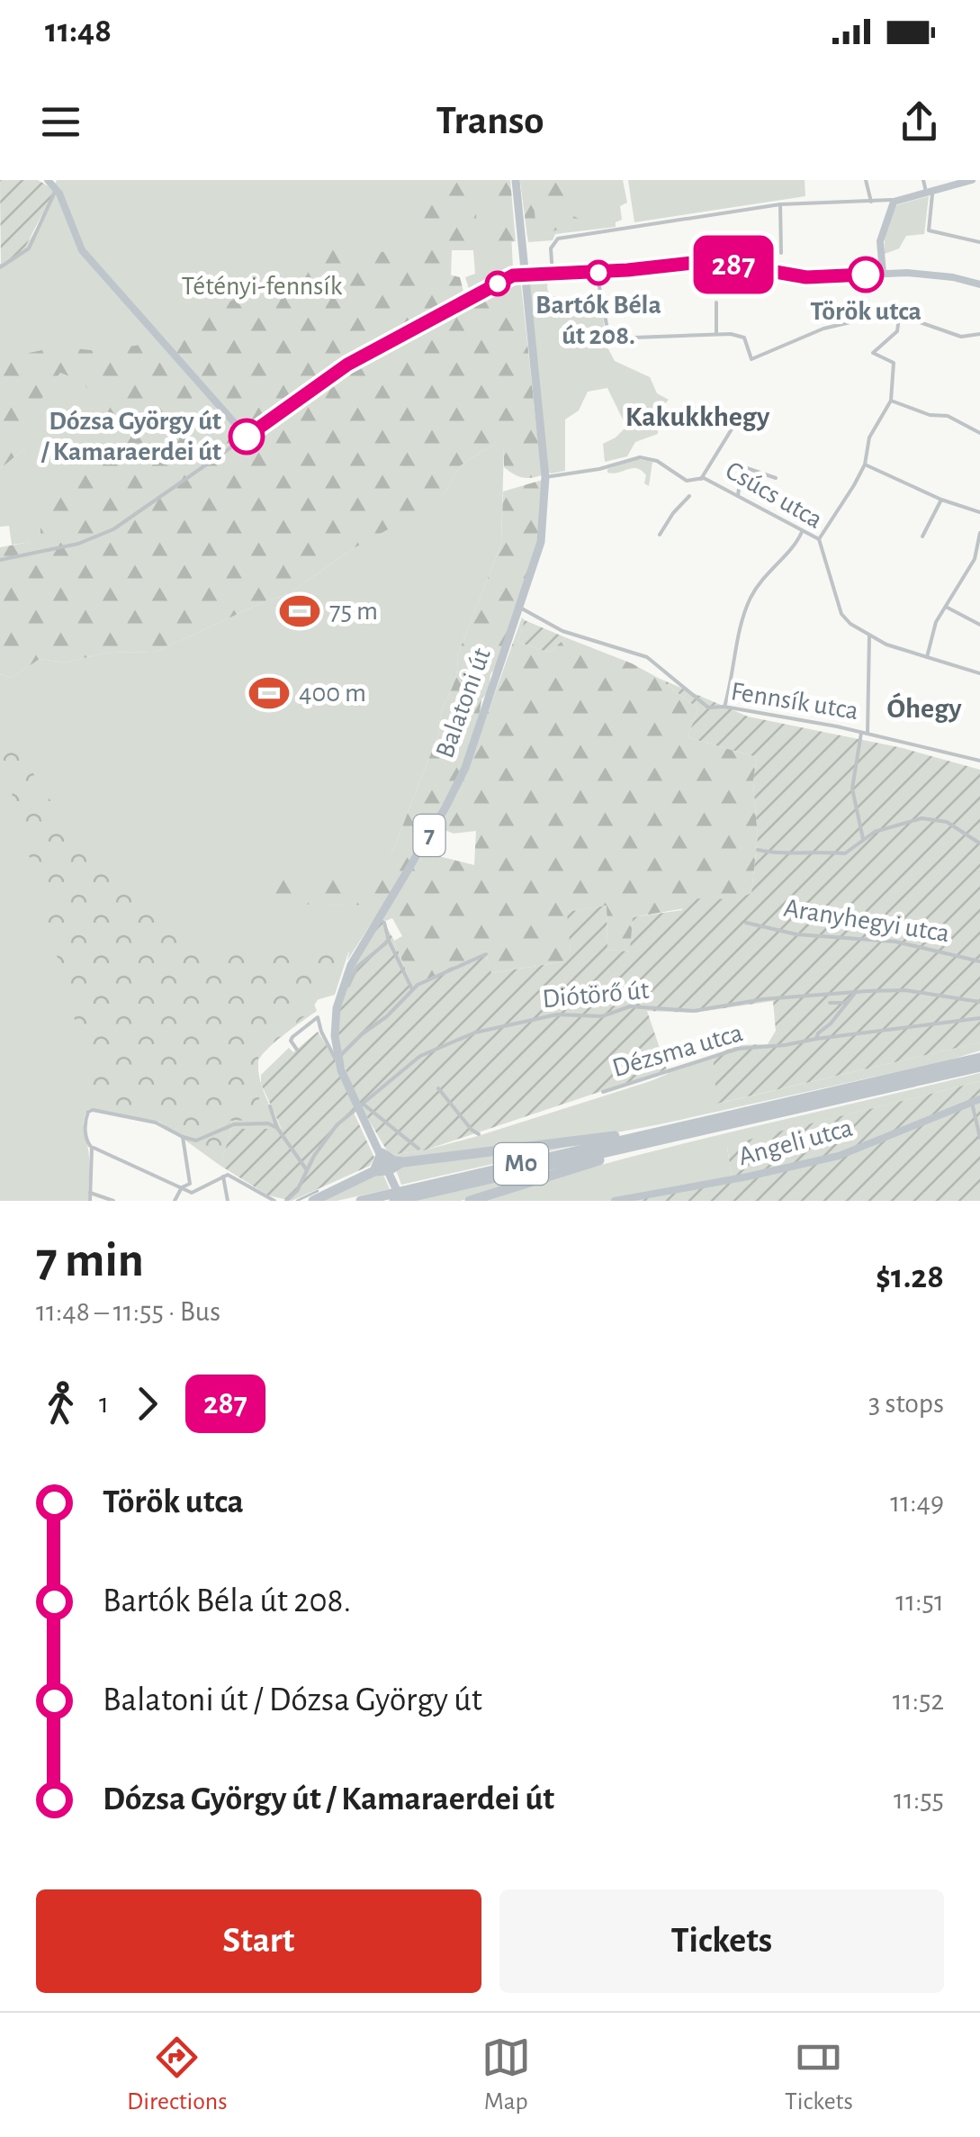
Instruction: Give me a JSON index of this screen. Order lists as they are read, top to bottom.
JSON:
{
  "streets": {
    "highway": ["M0"],
    "main road": ["Balatoni út", "7"],
    "street": [
      "Csúcs utca",
      "Fennsík utca",
      "Aranyhegyi utca",
      "Diótörő út",
      "Dézsma utca",
      "Angeli utca"
    ]
  },
  "crossings": [
    ["Csúcs utca", "Balatoni út"],
    ["Fennsík utca", "Balatoni út"],
    ["Balatoni út", "Diótörő út"]
  ],
  "districts": ["Kakukkhegy", "Óhegy"],
  "parks": ["Tétényi-fennsík"],
  "places": {
    "other": ["Bartók Béla út 208.", "Török utca", "Dózsa György út / Kamaraerdei út"],
    "sports": ["75 m", "400 m"]
  },
  "lines": ["bus line 287"],
  "page": {
    "status": "11:48",
    "header": "Transo",
    "on_map": "287",
    "heading": ["7 min", "11:48 – 11:55 · Bus", "$1.28"],
    "legs": ["1", "287", "3 stops"],
    "list": [
      {
        "name": "Török utca",
        "value": "11:49"
      },
      {
        "name": "Bartók Béla út 208.",
        "value": "11:51"
      },
      {
        "name": "Balatoni út / Dózsa György út",
        "value": "11:52"
      },
      {
        "name": "Dózsa György út / Kamaraerdei út",
        "value": "11:55"
      }
    ],
    "buttons": ["Start", "Tickets"],
    "tabs": ["Directions", "Map", "Tickets"]
  }
}
